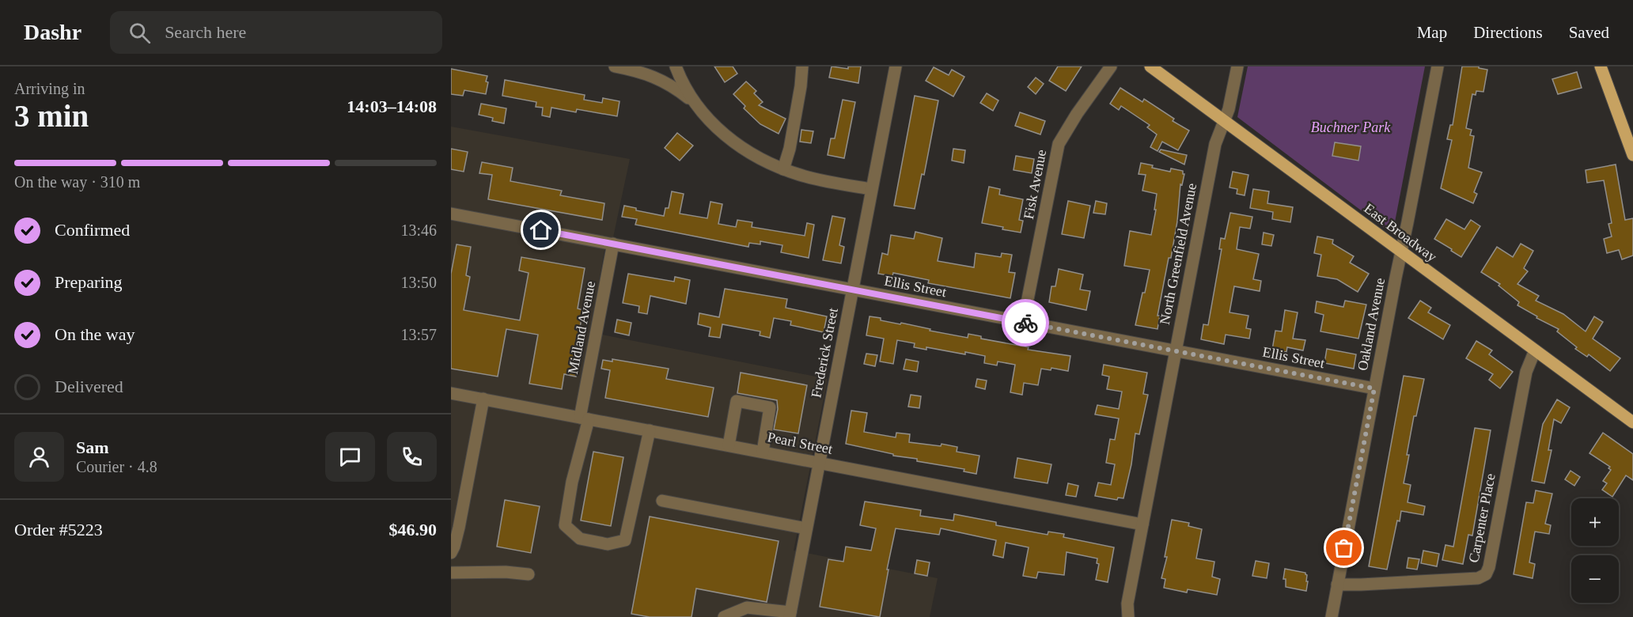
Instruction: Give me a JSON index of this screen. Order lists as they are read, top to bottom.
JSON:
{
  "streets": {
    "main road": ["East Broadway"],
    "street": [
      "Fisk Avenue",
      "North Greenfield Avenue",
      "Ellis Street",
      "Oakland Avenue",
      "Midland Avenue",
      "Frederick Street",
      "Pearl Street",
      "Carpenter Place"
    ]
  },
  "crossings": [
    ["Fisk Avenue", "Ellis Street"],
    ["East Broadway", "North Greenfield Avenue"],
    ["East Broadway", "Oakland Avenue"],
    ["East Broadway", "Carpenter Place"],
    ["North Greenfield Avenue", "Ellis Street"],
    ["North Greenfield Avenue", "Pearl Street"],
    ["Ellis Street", "Oakland Avenue"],
    ["Ellis Street", "Midland Avenue"],
    ["Ellis Street", "Frederick Street"],
    ["Oakland Avenue", "Carpenter Place"],
    ["Midland Avenue", "Pearl Street"],
    ["Frederick Street", "Pearl Street"]
  ],
  "parks": ["Buchner Park"],
  "page": {
    "header": "Dashr",
    "search": "Search here",
    "nav": ["Map", "Directions", "Saved"],
    "heading": ["3 min", "Arriving in", "14:03–14:08"],
    "panel": [
      "Sam",
      "Courier · 4.8",
      "Order #5223",
      "$46.90"
    ],
    "bar": "On the way · 310 m",
    "list": [
      ["Confirmed", "13:46"],
      ["Preparing", "13:50"],
      ["On the way", "13:57"],
      "Delivered"
    ],
    "map_buttons": ["+", "−"]
  }
}
